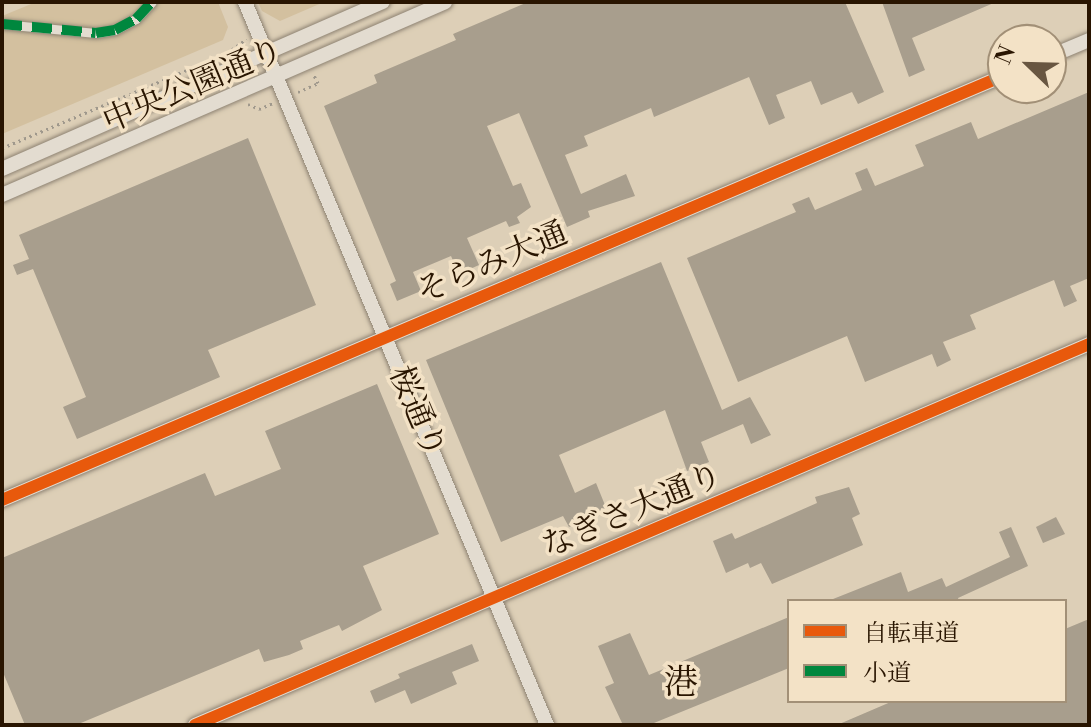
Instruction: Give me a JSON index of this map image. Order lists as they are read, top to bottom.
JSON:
{
  "streets": {
    "street": [
      "中央公園通り",
      "そらみ大通",
      "桜通り",
      "なぎさ大通り"
    ]
  },
  "crossings": [
    ["中央公園通り", "桜通り"],
    ["そらみ大通", "桜通り"],
    ["桜通り", "なぎさ大通り"]
  ],
  "districts": ["港"],
  "legend": ["自転車道", "小道"],
  "north": "top left"
}
